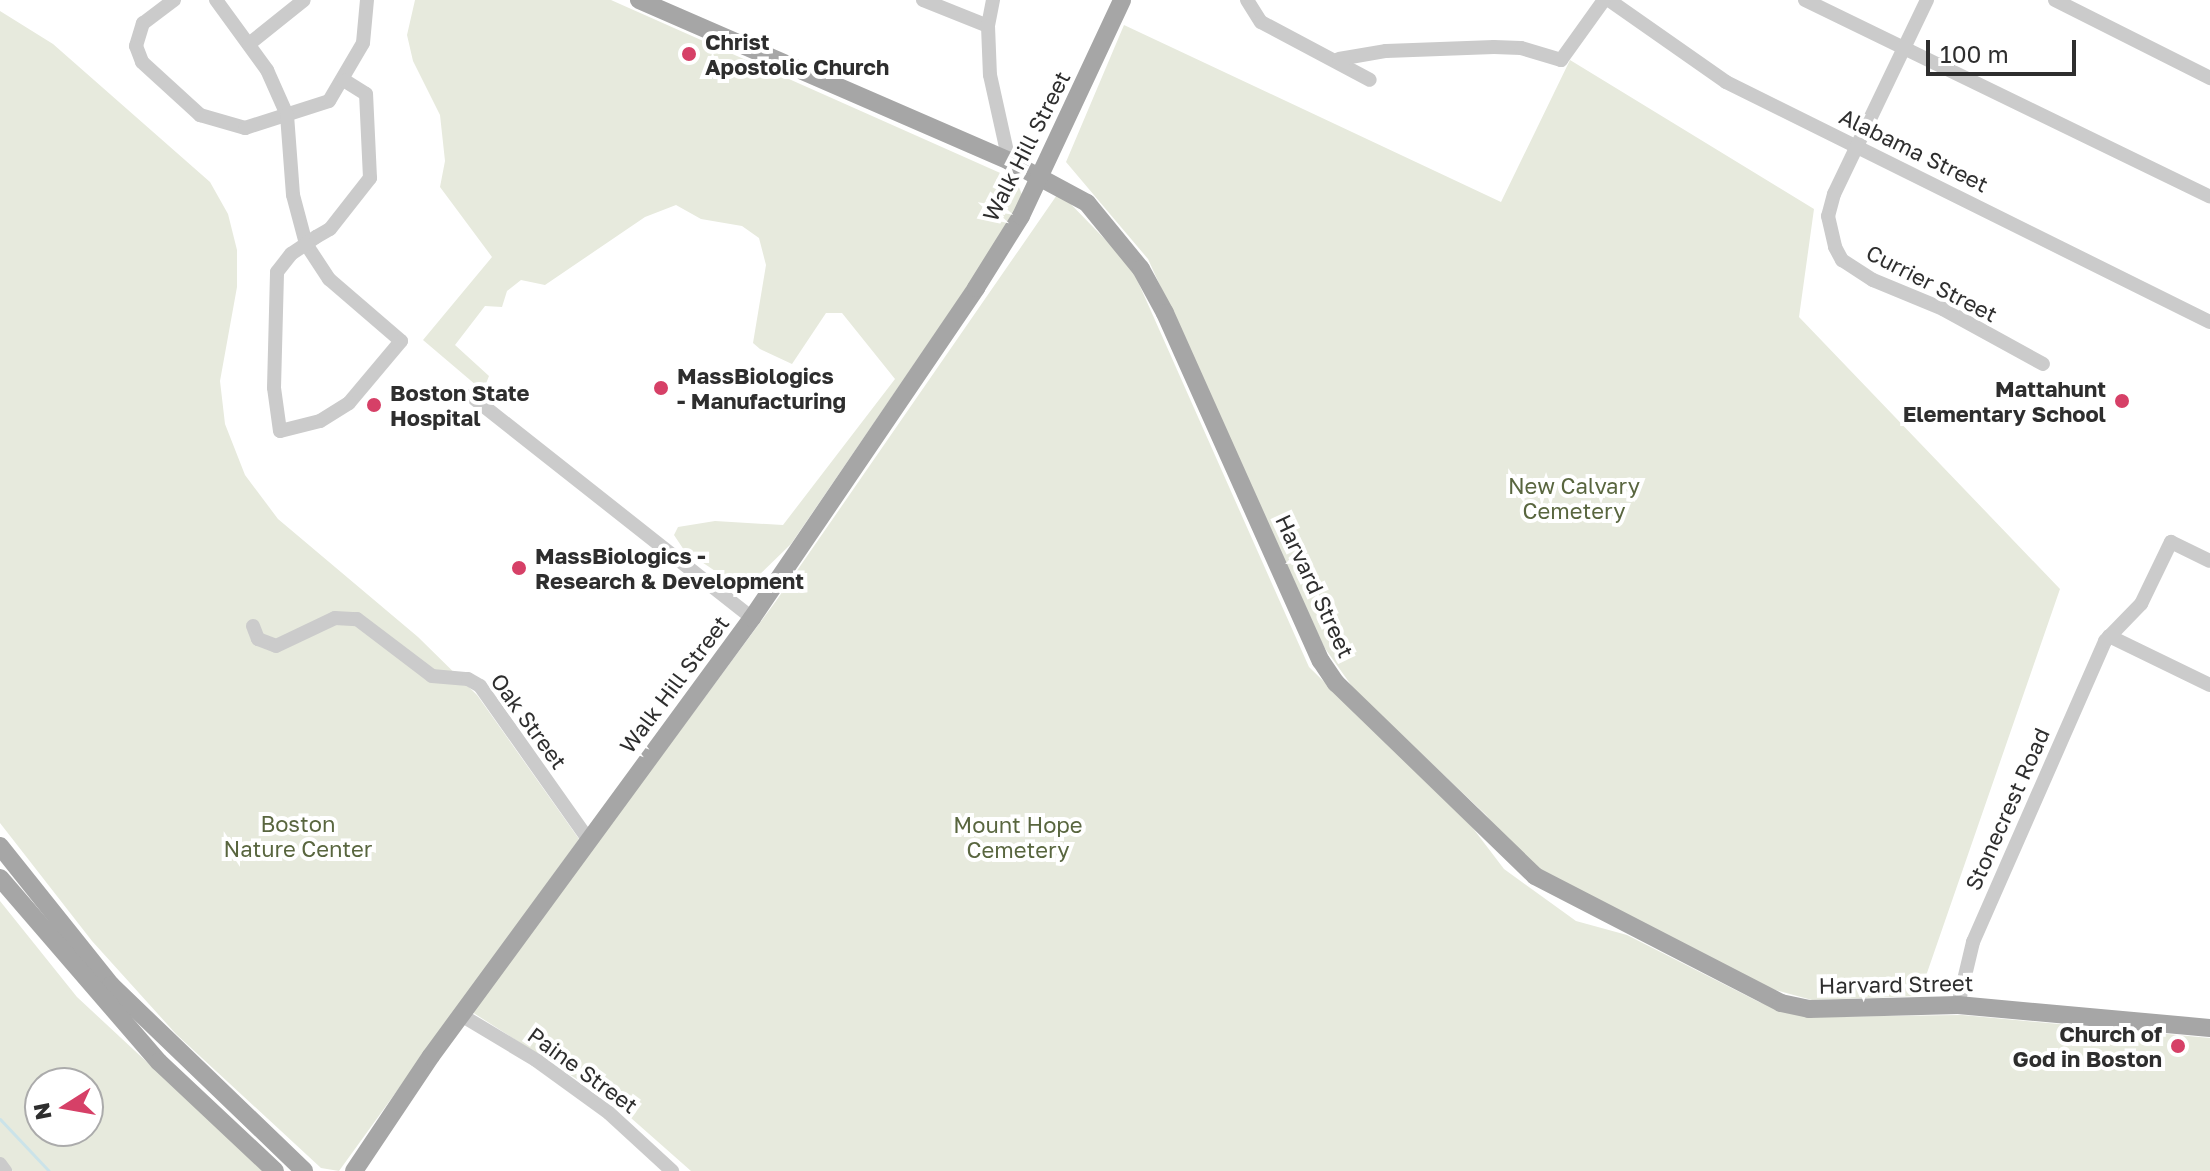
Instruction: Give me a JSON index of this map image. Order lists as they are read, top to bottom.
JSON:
{
  "streets": {
    "main road": ["Walk Hill Street", "Harvard Street"],
    "street": [
      "Alabama Street",
      "Currier Street",
      "Oak Street",
      "Stonecrest Road",
      "Paine Street"
    ]
  },
  "crossings": [
    ["Walk Hill Street", "Harvard Street"],
    ["Walk Hill Street", "Oak Street"],
    ["Walk Hill Street", "Paine Street"],
    ["Alabama Street", "Currier Street"],
    ["Harvard Street", "Stonecrest Road"]
  ],
  "parks": ["New Calvary Cemetery", "Boston Nature Center", "Mount Hope Cemetery"],
  "places": [
    "Christ Apostolic Church",
    "MassBiologics - Manufacturing",
    "Mattahunt Elementary School",
    "Boston State Hospital",
    "MassBiologics - Research & Development",
    "Church of God in Boston"
  ],
  "scale_bar": "100 m",
  "north": "left"
}
